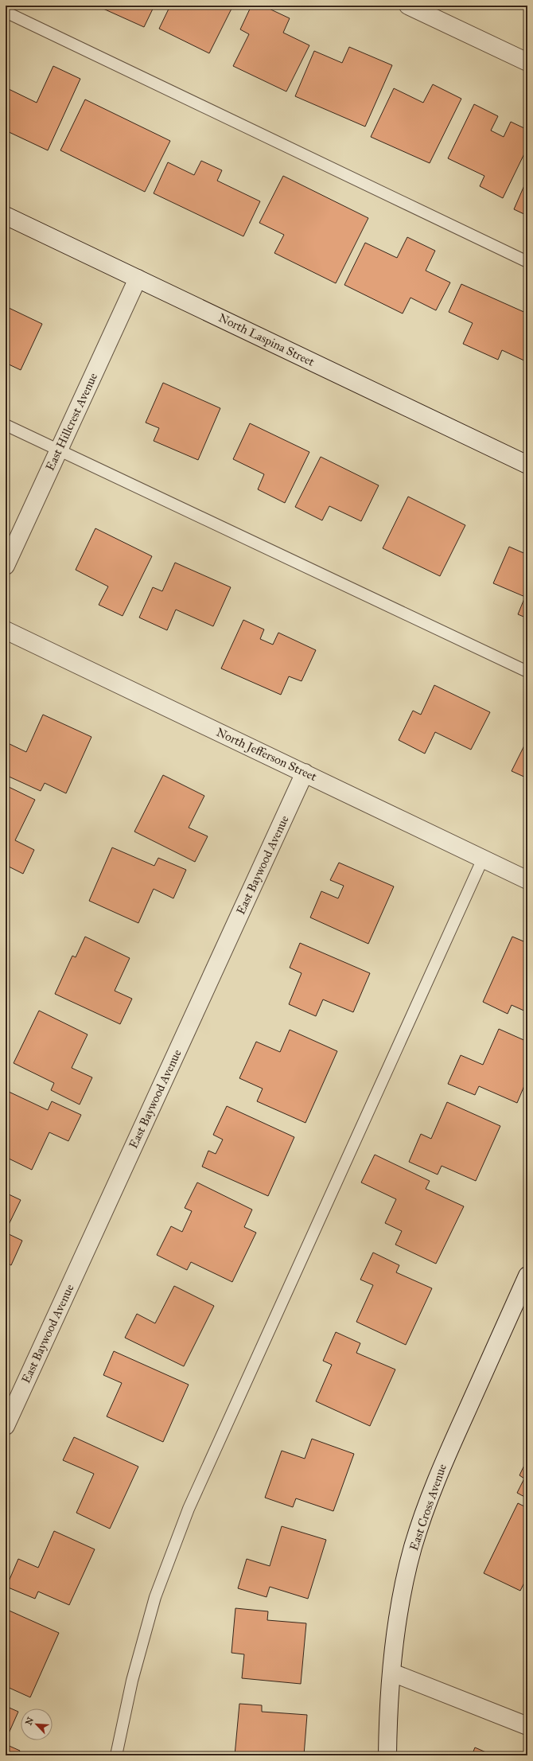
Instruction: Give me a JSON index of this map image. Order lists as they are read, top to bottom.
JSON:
{
  "streets": {
    "street": [
      "North Laspina Street",
      "East Hillcrest Avenue",
      "North Jefferson Street",
      "East Baywood Avenue",
      "East Cross Avenue"
    ]
  },
  "crossings": [
    ["North Laspina Street", "East Hillcrest Avenue"],
    ["North Jefferson Street", "East Baywood Avenue"]
  ],
  "north": "top left"
}
